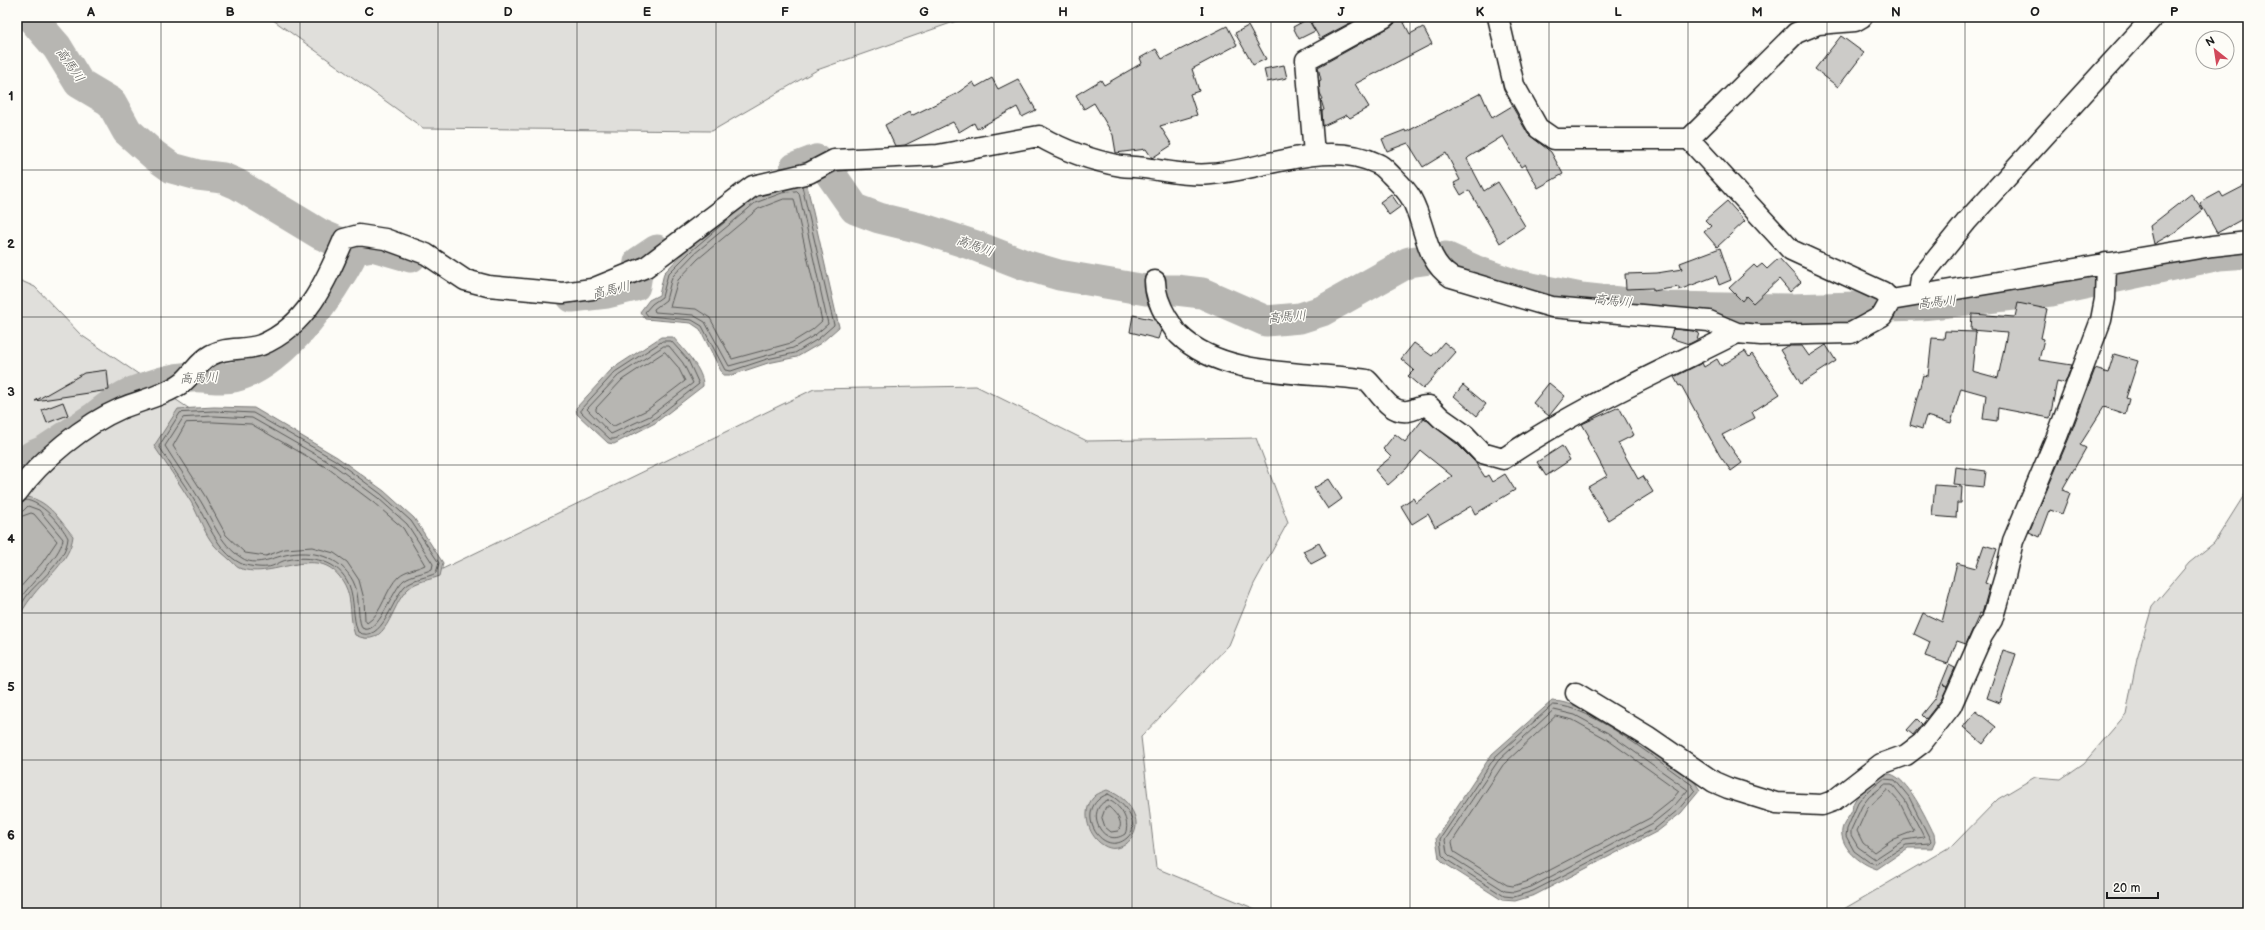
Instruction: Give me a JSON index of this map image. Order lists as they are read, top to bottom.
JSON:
{
  "water": ["高馬川"],
  "scale_bar": "20 m",
  "north": "top left",
  "grid": {
    "columns": [
      "A",
      "B",
      "C",
      "D",
      "E",
      "F",
      "G",
      "H",
      "I",
      "J",
      "K",
      "L",
      "M",
      "N",
      "O",
      "P"
    ],
    "rows": [
      "1",
      "2",
      "3",
      "4",
      "5",
      "6"
    ]
  }
}
